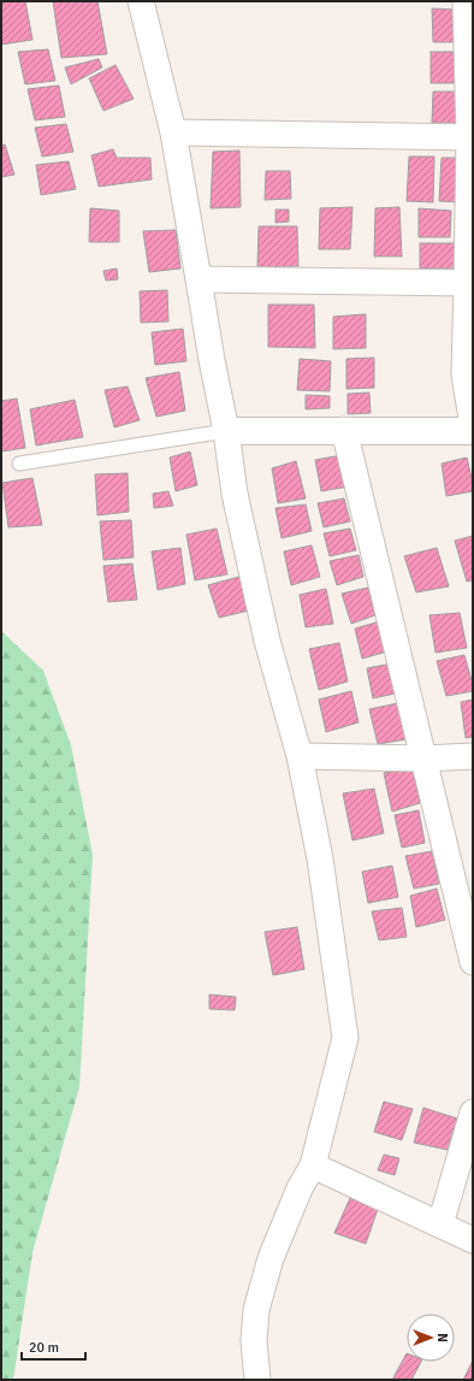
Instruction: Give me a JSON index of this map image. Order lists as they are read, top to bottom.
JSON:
{
  "scale_bar": "20 m",
  "north": "right"
}
